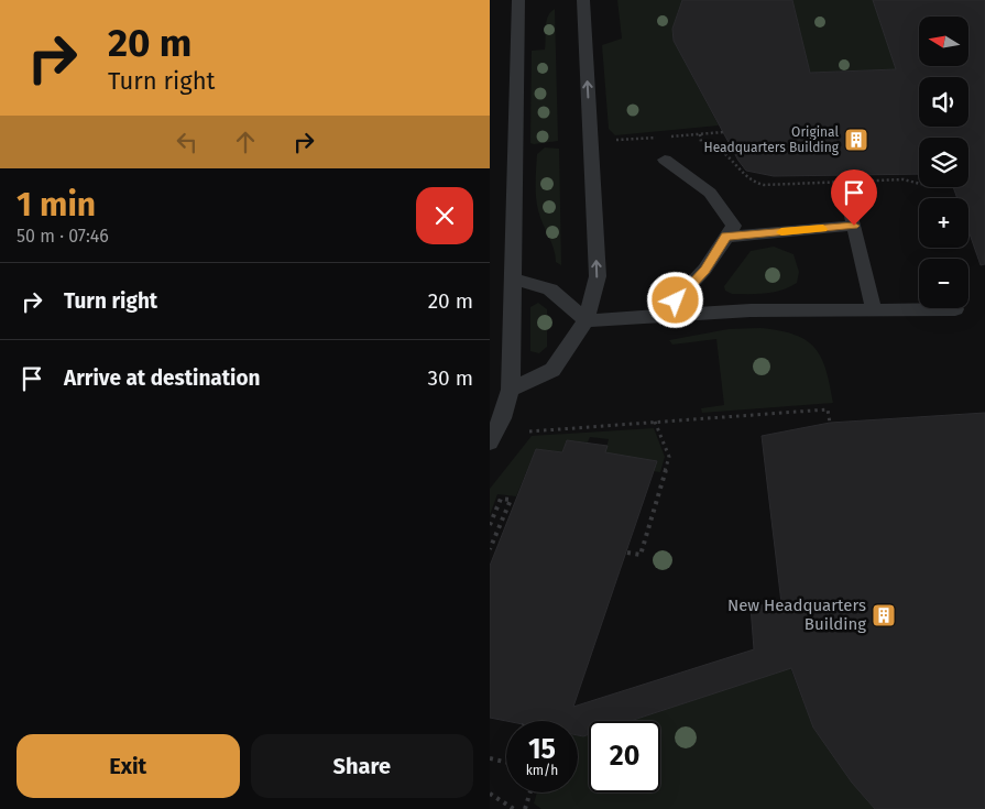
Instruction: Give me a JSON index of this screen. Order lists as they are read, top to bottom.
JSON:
{
  "places": {
    "building": ["Original Headquarters Building", "New Headquarters Building"]
  },
  "north": "left",
  "page": {
    "turn": ["20 m", "Turn right"],
    "map_buttons": ["+", "−"],
    "heading": ["1 min", "50 m · 07:46"],
    "list": [
      {
        "name": "Turn right",
        "value": "20 m"
      },
      {
        "name": "Arrive at destination",
        "value": "30 m"
      }
    ],
    "speed": "15 km/h",
    "limit": "20",
    "buttons": ["Exit", "Share"]
  }
}
